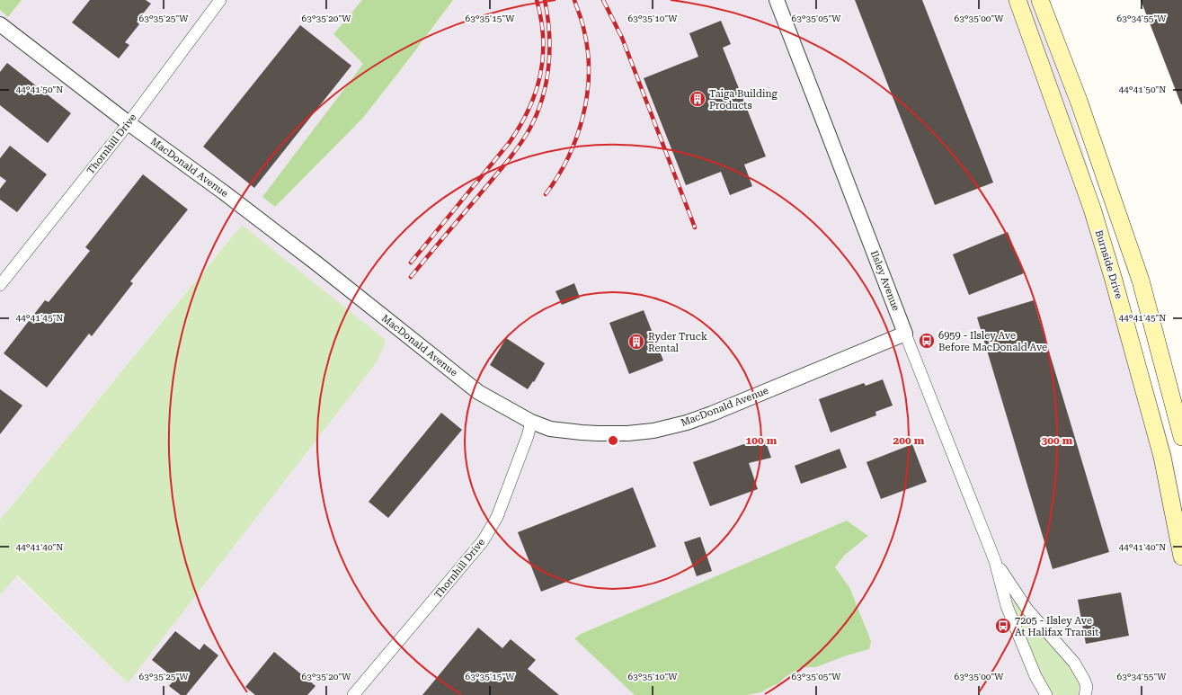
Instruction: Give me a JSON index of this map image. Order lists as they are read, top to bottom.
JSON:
{
  "streets": {
    "main road": ["Burnside Drive"],
    "street": ["Thornhill Drive", "MacDonald Avenue", "Ilsley Avenue"]
  },
  "crossings": [
    ["Thornhill Drive", "MacDonald Avenue"],
    ["MacDonald Avenue", "Ilsley Avenue"]
  ],
  "places": {
    "building": ["Taiga Building Products", "Ryder Truck Rental"],
    "bus stop": ["6959 - Ilsley Ave Before MacDonald Ave", "7205 - Ilsley Ave At Halifax Transit"]
  },
  "coordinates": [
    "63°35'25\"W",
    "63°35'20\"W",
    "63°35'15\"W",
    "63°35'10\"W",
    "63°35'05\"W",
    "63°35'00\"W",
    "63°34'55\"W",
    "44°41'50\"N",
    "44°41'45\"N",
    "44°41'40\"N"
  ],
  "rings": ["100 m", "200 m", "300 m"]
}
